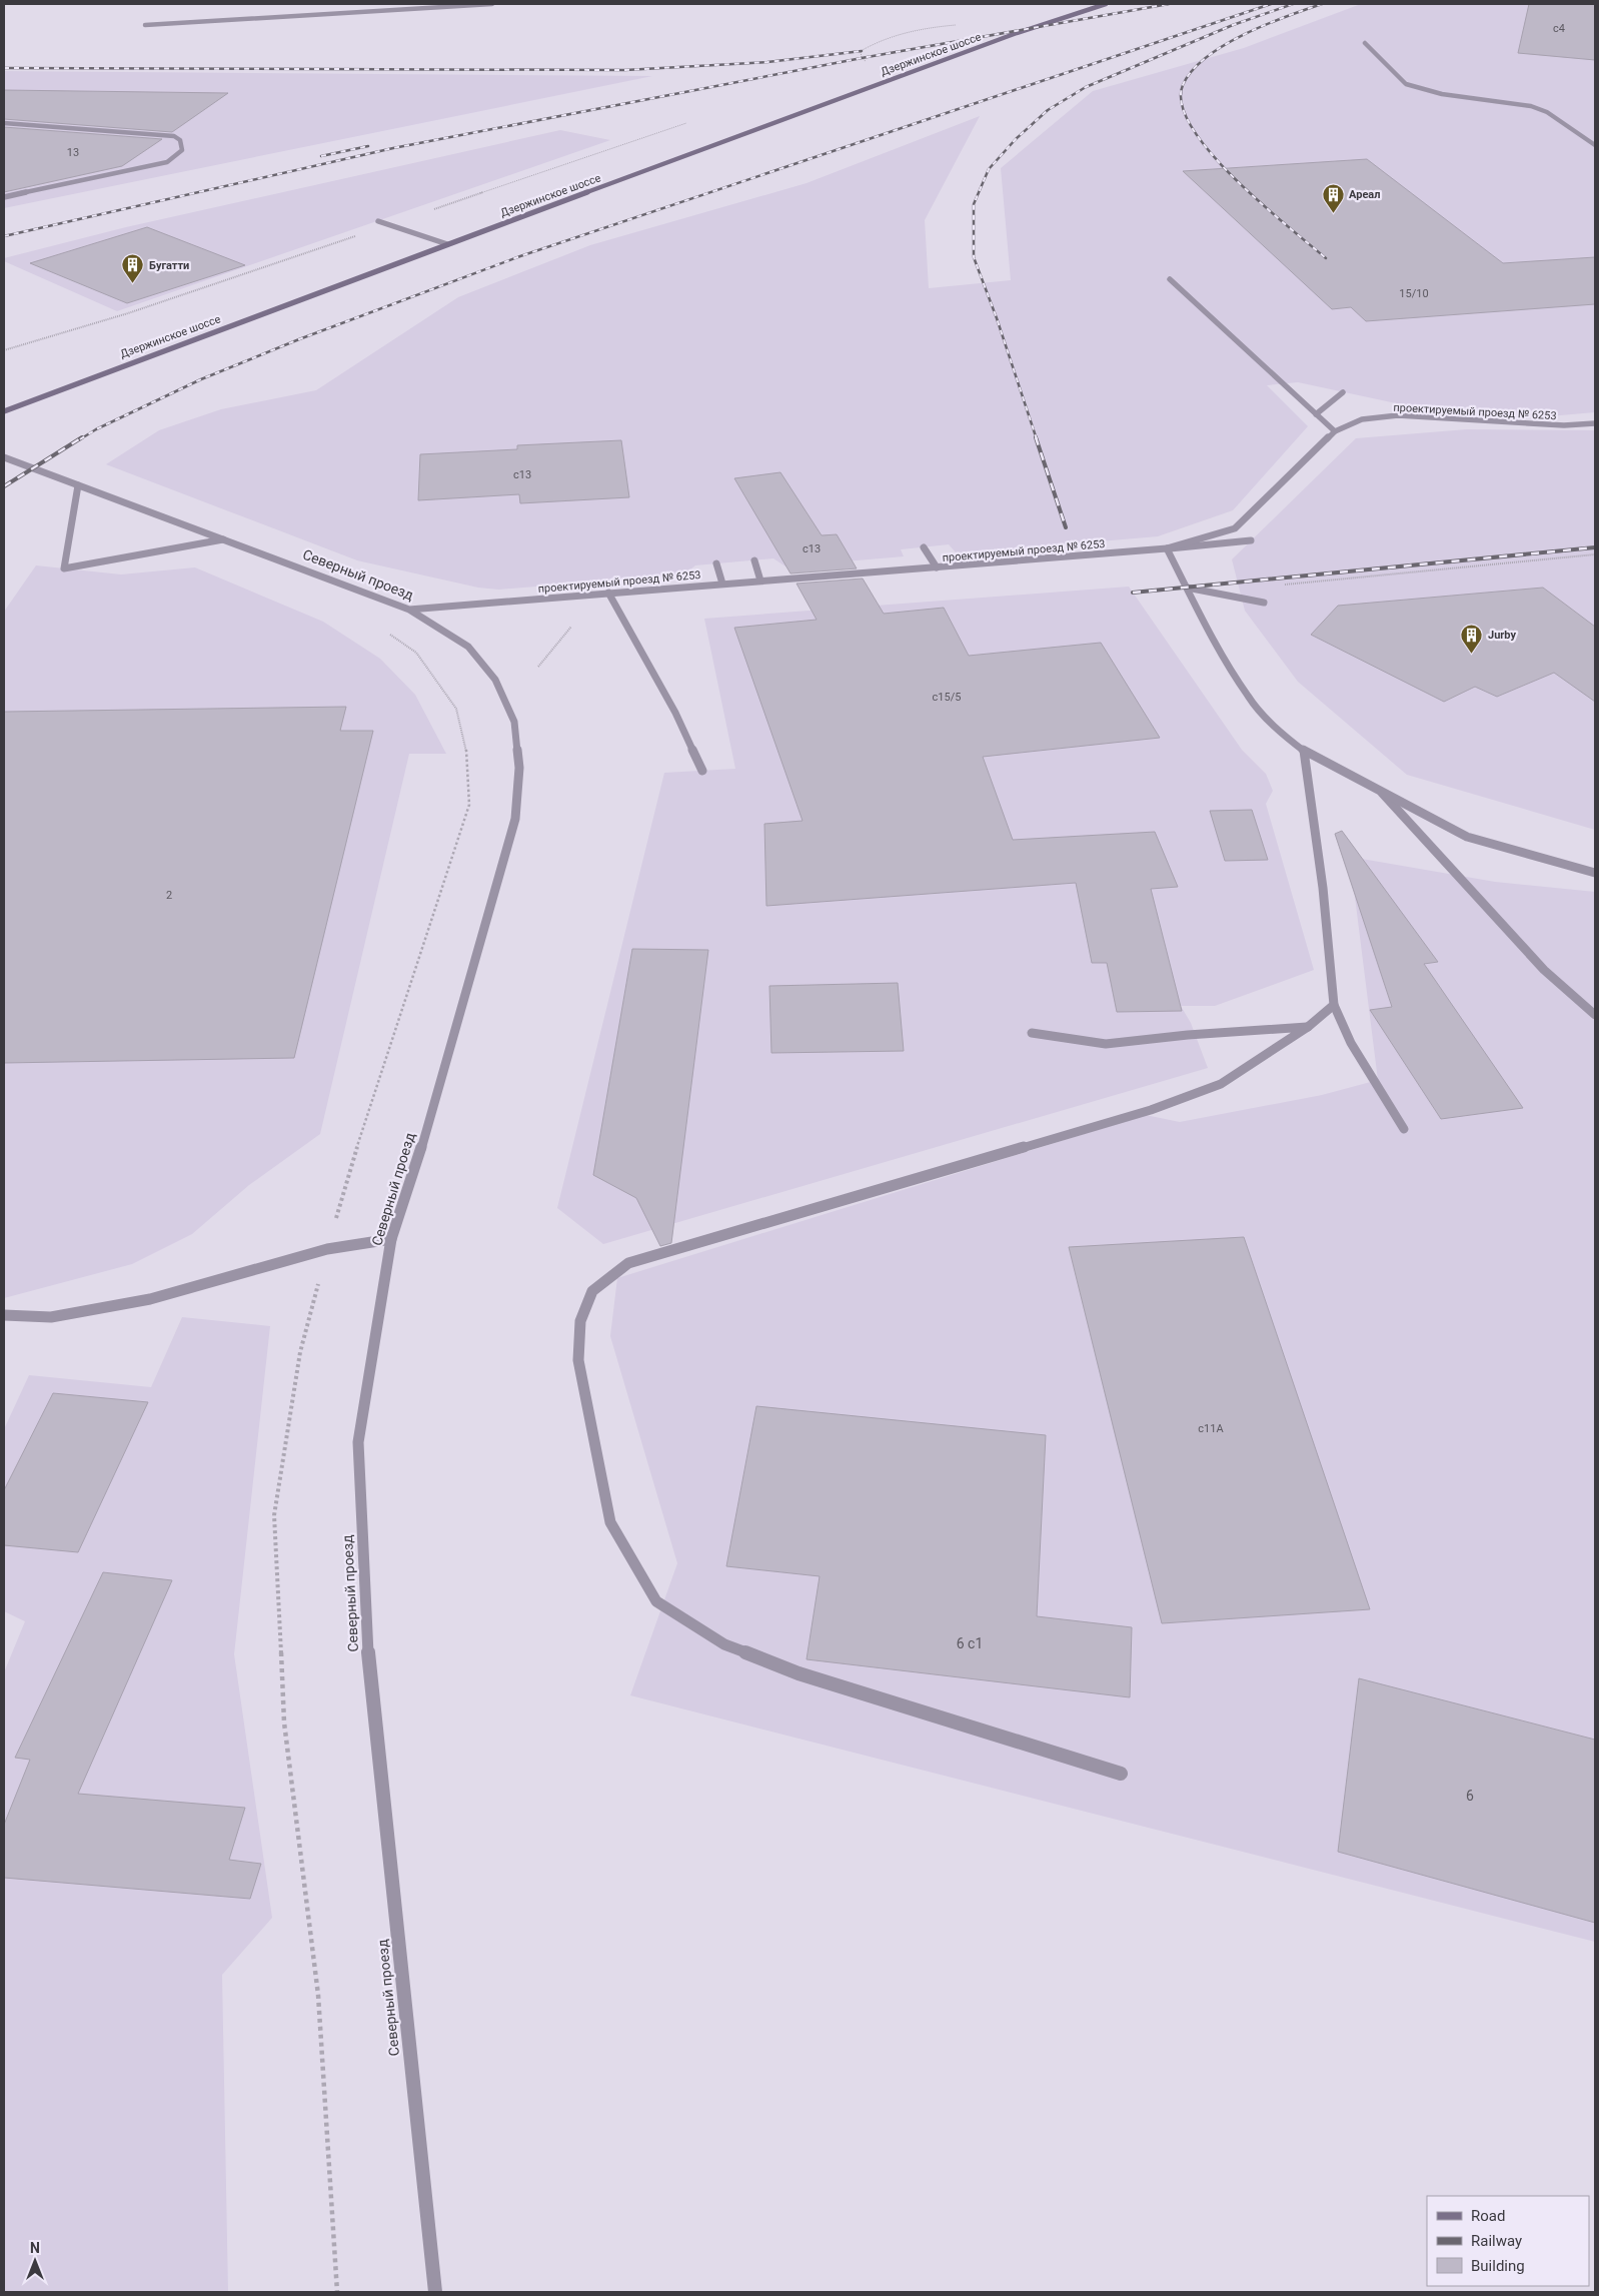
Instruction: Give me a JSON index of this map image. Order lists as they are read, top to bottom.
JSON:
{
  "streets": {
    "main road": ["Дзержинское шоссе"],
    "street": ["проектируемый проезд № 6253", "Северный проезд"]
  },
  "crossings": [
    ["проектируемый проезд № 6253", "Северный проезд"]
  ],
  "places": {
    "building": ["Ареал", "Бугатти", "Jurby"]
  },
  "house_numbers": [
    "с4",
    "13",
    "15/10",
    "с13",
    "с13",
    "с15/5",
    "2",
    "с11А",
    "6 с1",
    "6"
  ],
  "legend": ["Road", "Railway", "Building"],
  "north": "top"
}
